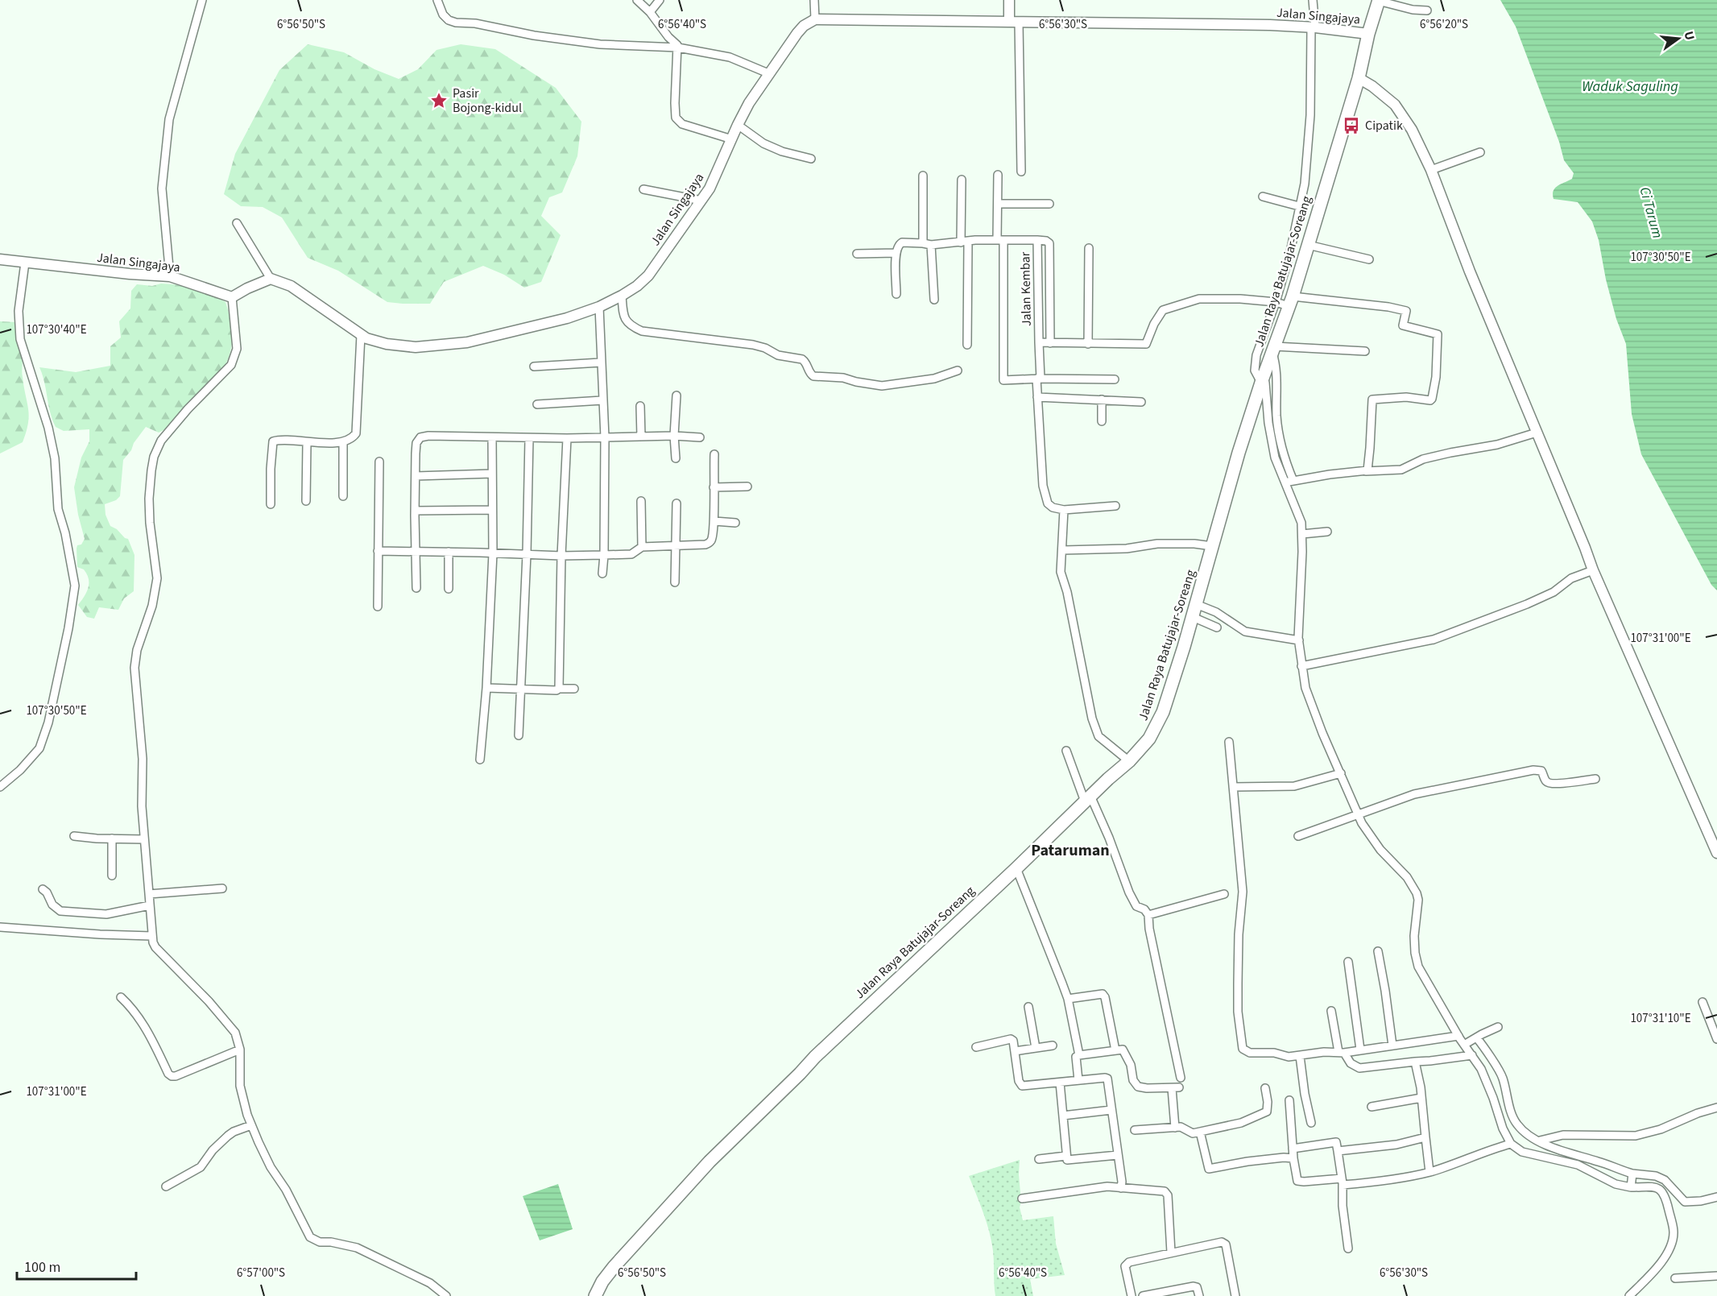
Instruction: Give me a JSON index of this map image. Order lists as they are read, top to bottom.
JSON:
{
  "streets": {
    "highway": ["Jalan Raya Batujajar-Soreang"],
    "street": ["Jalan Singajaya", "Jalan Kembar"]
  },
  "crossings": [
    ["Jalan Singajaya", "Jalan Raya Batujajar-Soreang"],
    ["Jalan Raya Batujajar-Soreang", "Jalan Kembar"]
  ],
  "districts": ["Pataruman"],
  "water": ["Waduk Saguling", "Ci Tarum"],
  "places": {
    "place": ["Pasir Bojong-kidul"],
    "bus stop": ["Cipatik"]
  },
  "scale_bar": "100 m",
  "north": "right",
  "coordinates": [
    "6°56'50\"S",
    "6°56'40\"S",
    "6°56'30\"S",
    "6°56'20\"S",
    "107°30'50\"E",
    "107°30'40\"E",
    "107°31'00\"E",
    "107°31'10\"E",
    "6°57'00\"S"
  ]
}
